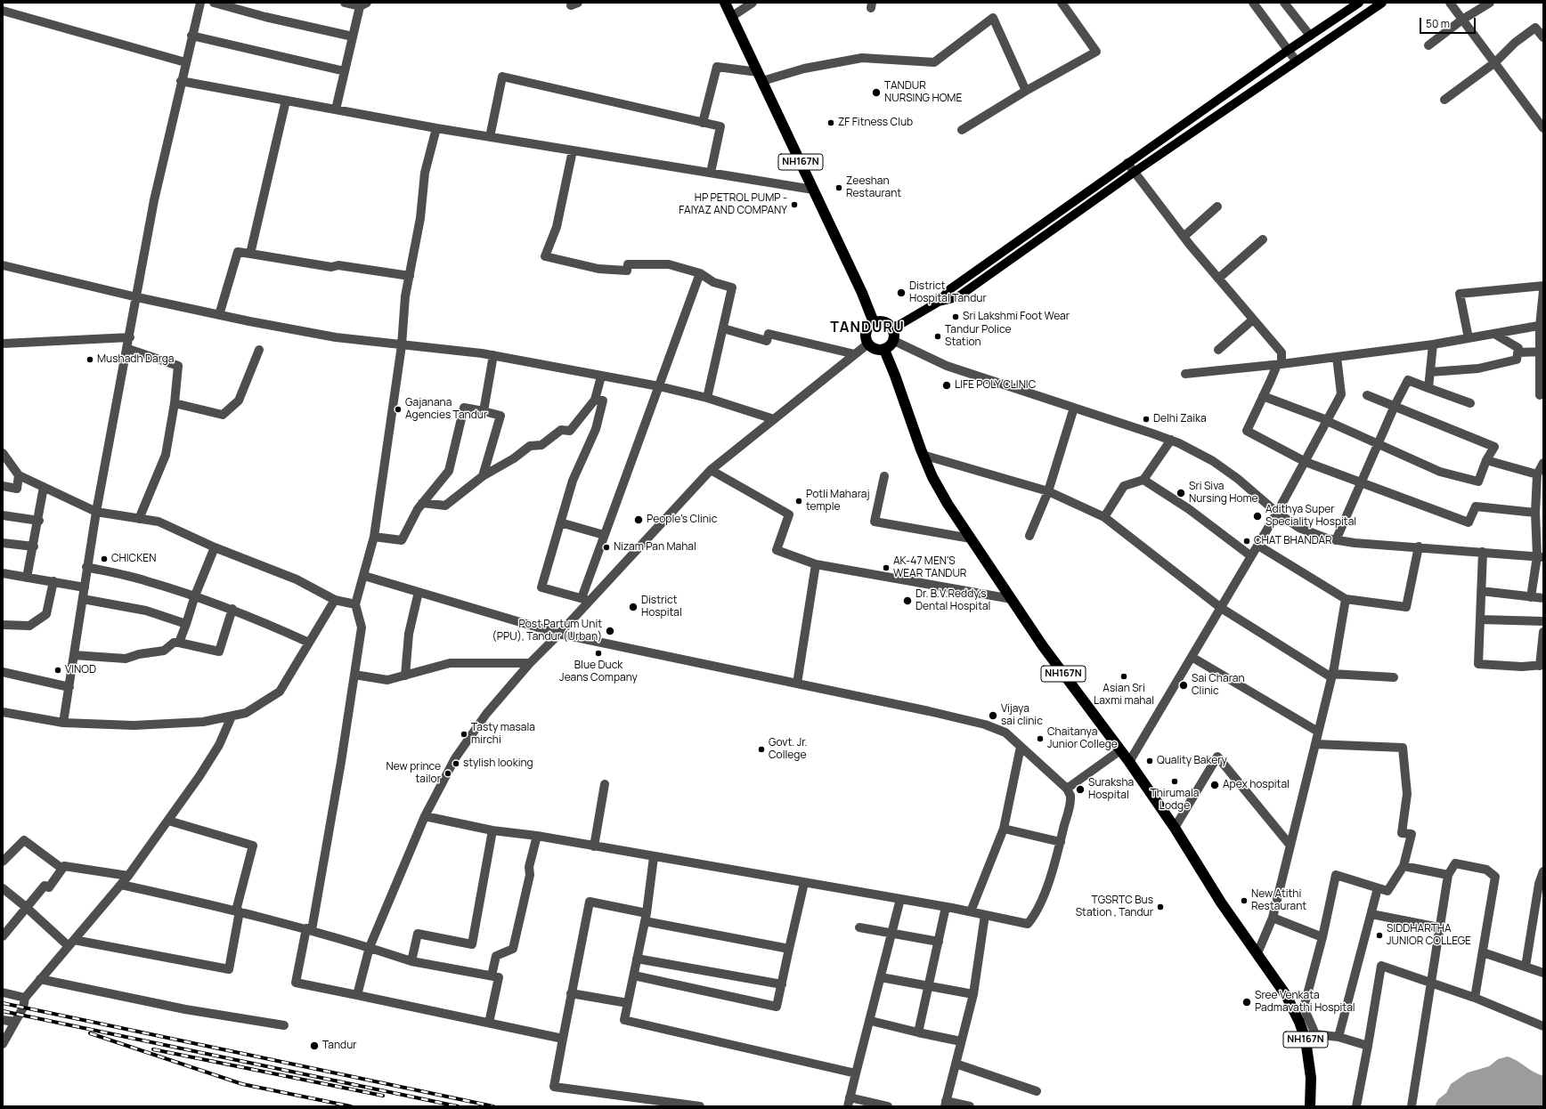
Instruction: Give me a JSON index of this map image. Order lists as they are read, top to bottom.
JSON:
{
  "streets": {
    "highway": ["NH167N"]
  },
  "districts": ["TANDURU"],
  "places": [
    "TANDUR NURSING HOME",
    "ZF Fitness Club",
    "Zeeshan Restaurant",
    "HP PETROL PUMP - FAIYAZ AND COMPANY",
    "District Hospital Tandur",
    "Sri Lakshmi Foot Wear",
    "Tandur Police Station",
    "Mushadh Darga",
    "LIFE POLY CLINIC",
    "Gajanana Agencies Tandur",
    "Delhi Zaika",
    "Sri Siva Nursing Home",
    "Potli Maharaj temple",
    "Adithya Super Speciality Hospital",
    "People's Clinic",
    "CHAT BHANDAR",
    "Nizam Pan Mahal",
    "CHICKEN",
    "AK-47 MEN'S WEAR TANDUR",
    "Dr. B.V.Reddy's Dental Hospital",
    "District Hospital",
    "Post Partum Unit (PPU), Tandur (Urban)",
    "Blue Duck Jeans Company",
    "VINOD",
    "Asian Sri Laxmi mahal",
    "Sai Charan Clinic",
    "Vijaya sai clinic",
    "Tasty masala mirchi",
    "Chaitanya Junior College",
    "Govt. Jr. College",
    "Quality Bakery",
    "stylish looking",
    "New prince tailor",
    "Thirumala Lodge",
    "Apex hospital",
    "Suraksha Hospital",
    "New Atithi Restaurant",
    "TGSRTC Bus Station , Tandur",
    "SIDDHARTHA JUNIOR COLLEGE",
    "Sree Venkata Padmavathi Hospital",
    "Tandur"
  ],
  "scale_bar": "50 m"
}
